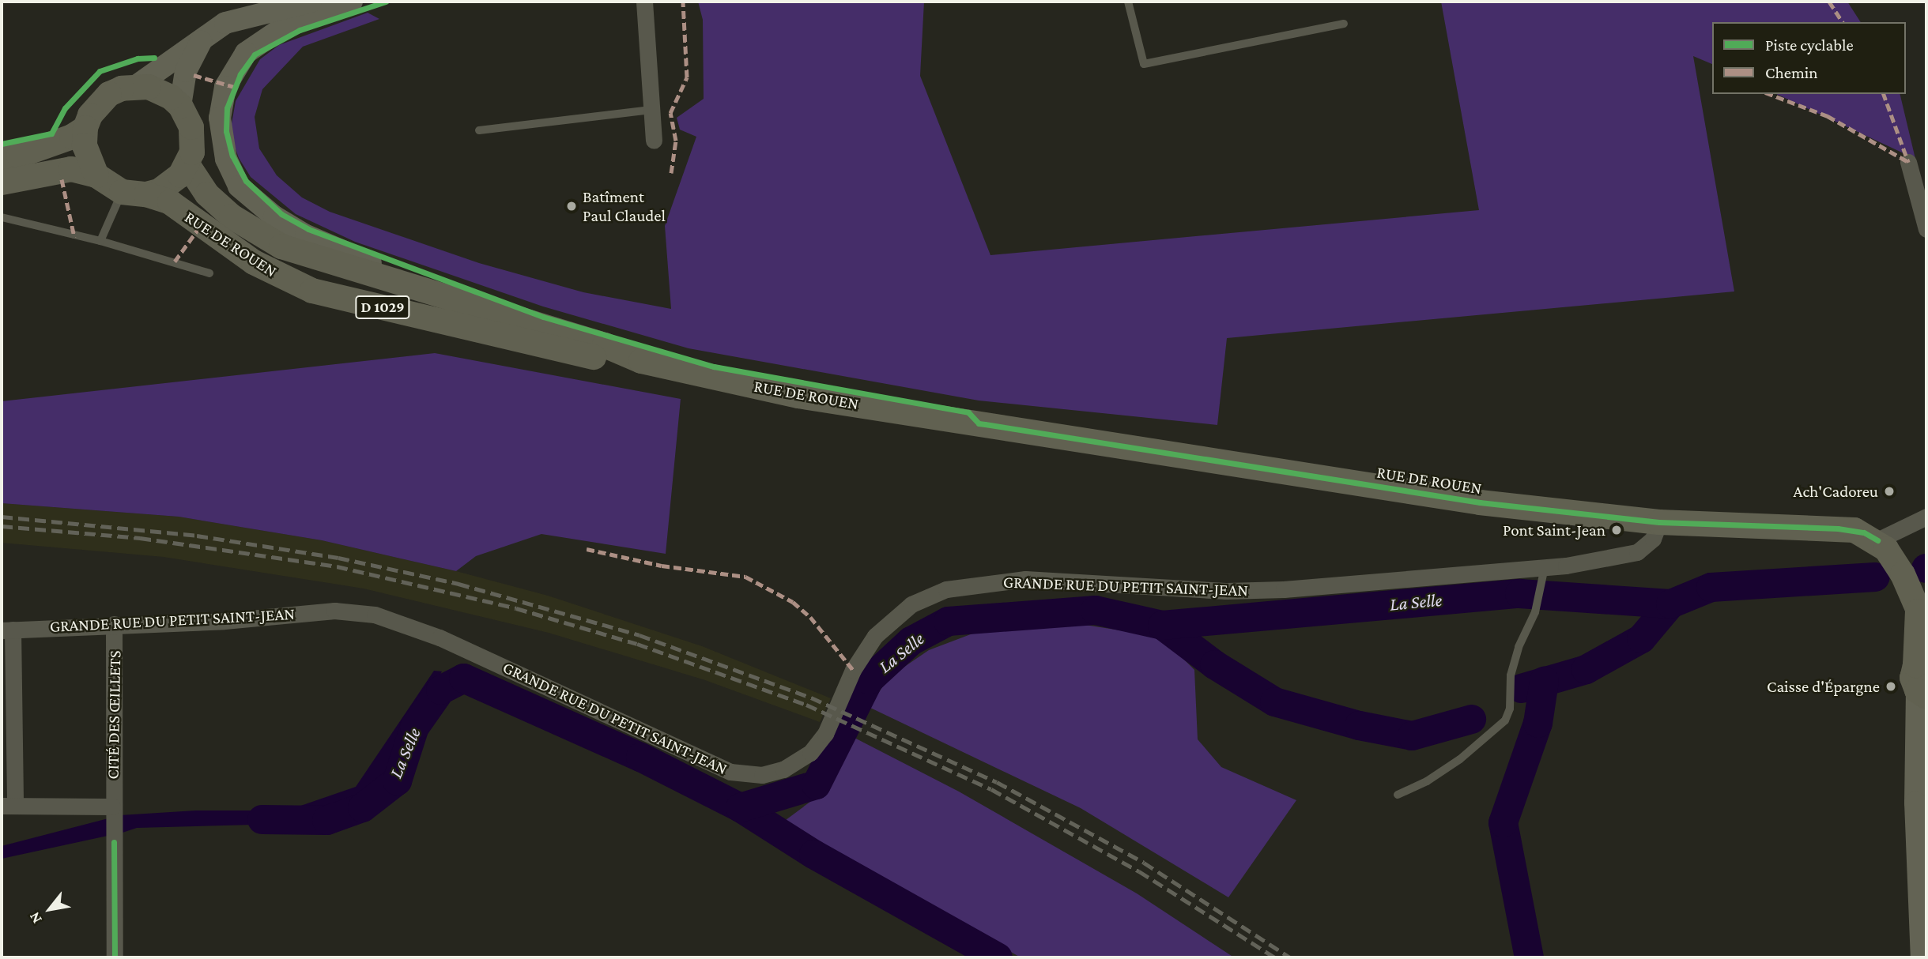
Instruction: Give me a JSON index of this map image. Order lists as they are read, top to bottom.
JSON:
{
  "streets": {
    "main road": ["RUE DE ROUEN", "D 1029"],
    "street": ["GRANDE RUE DU PETIT SAINT-JEAN", "CITÉ DES ŒILLETS"]
  },
  "crossings": [
    ["RUE DE ROUEN", "GRANDE RUE DU PETIT SAINT-JEAN"],
    ["GRANDE RUE DU PETIT SAINT-JEAN", "CITÉ DES ŒILLETS"]
  ],
  "water": ["La Selle"],
  "places": [
    "Batîment Paul Claudel",
    "Ach'Cadoreu",
    "Pont Saint-Jean",
    "Caisse d'Épargne"
  ],
  "legend": ["Piste cyclable", "Chemin"],
  "north": "bottom left"
}
